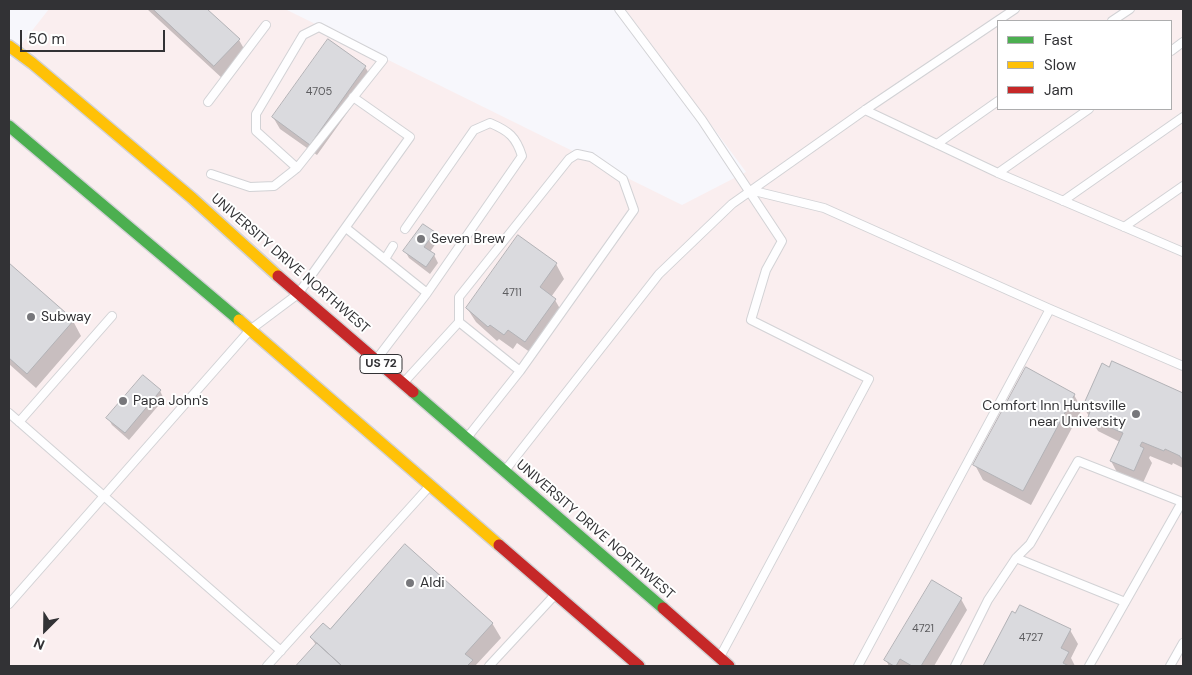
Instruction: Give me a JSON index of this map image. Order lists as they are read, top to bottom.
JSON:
{
  "streets": {
    "highway": ["UNIVERSITY DRIVE NORTHWEST", "US 72"]
  },
  "places": [
    "Seven Brew",
    "Subway",
    "Papa John's",
    "Comfort Inn Huntsville near University",
    "Aldi"
  ],
  "house_numbers": [
    "4705",
    "4711",
    "4721",
    "4727"
  ],
  "legend": ["Fast", "Slow", "Jam"],
  "scale_bar": "50 m",
  "north": "bottom left"
}
